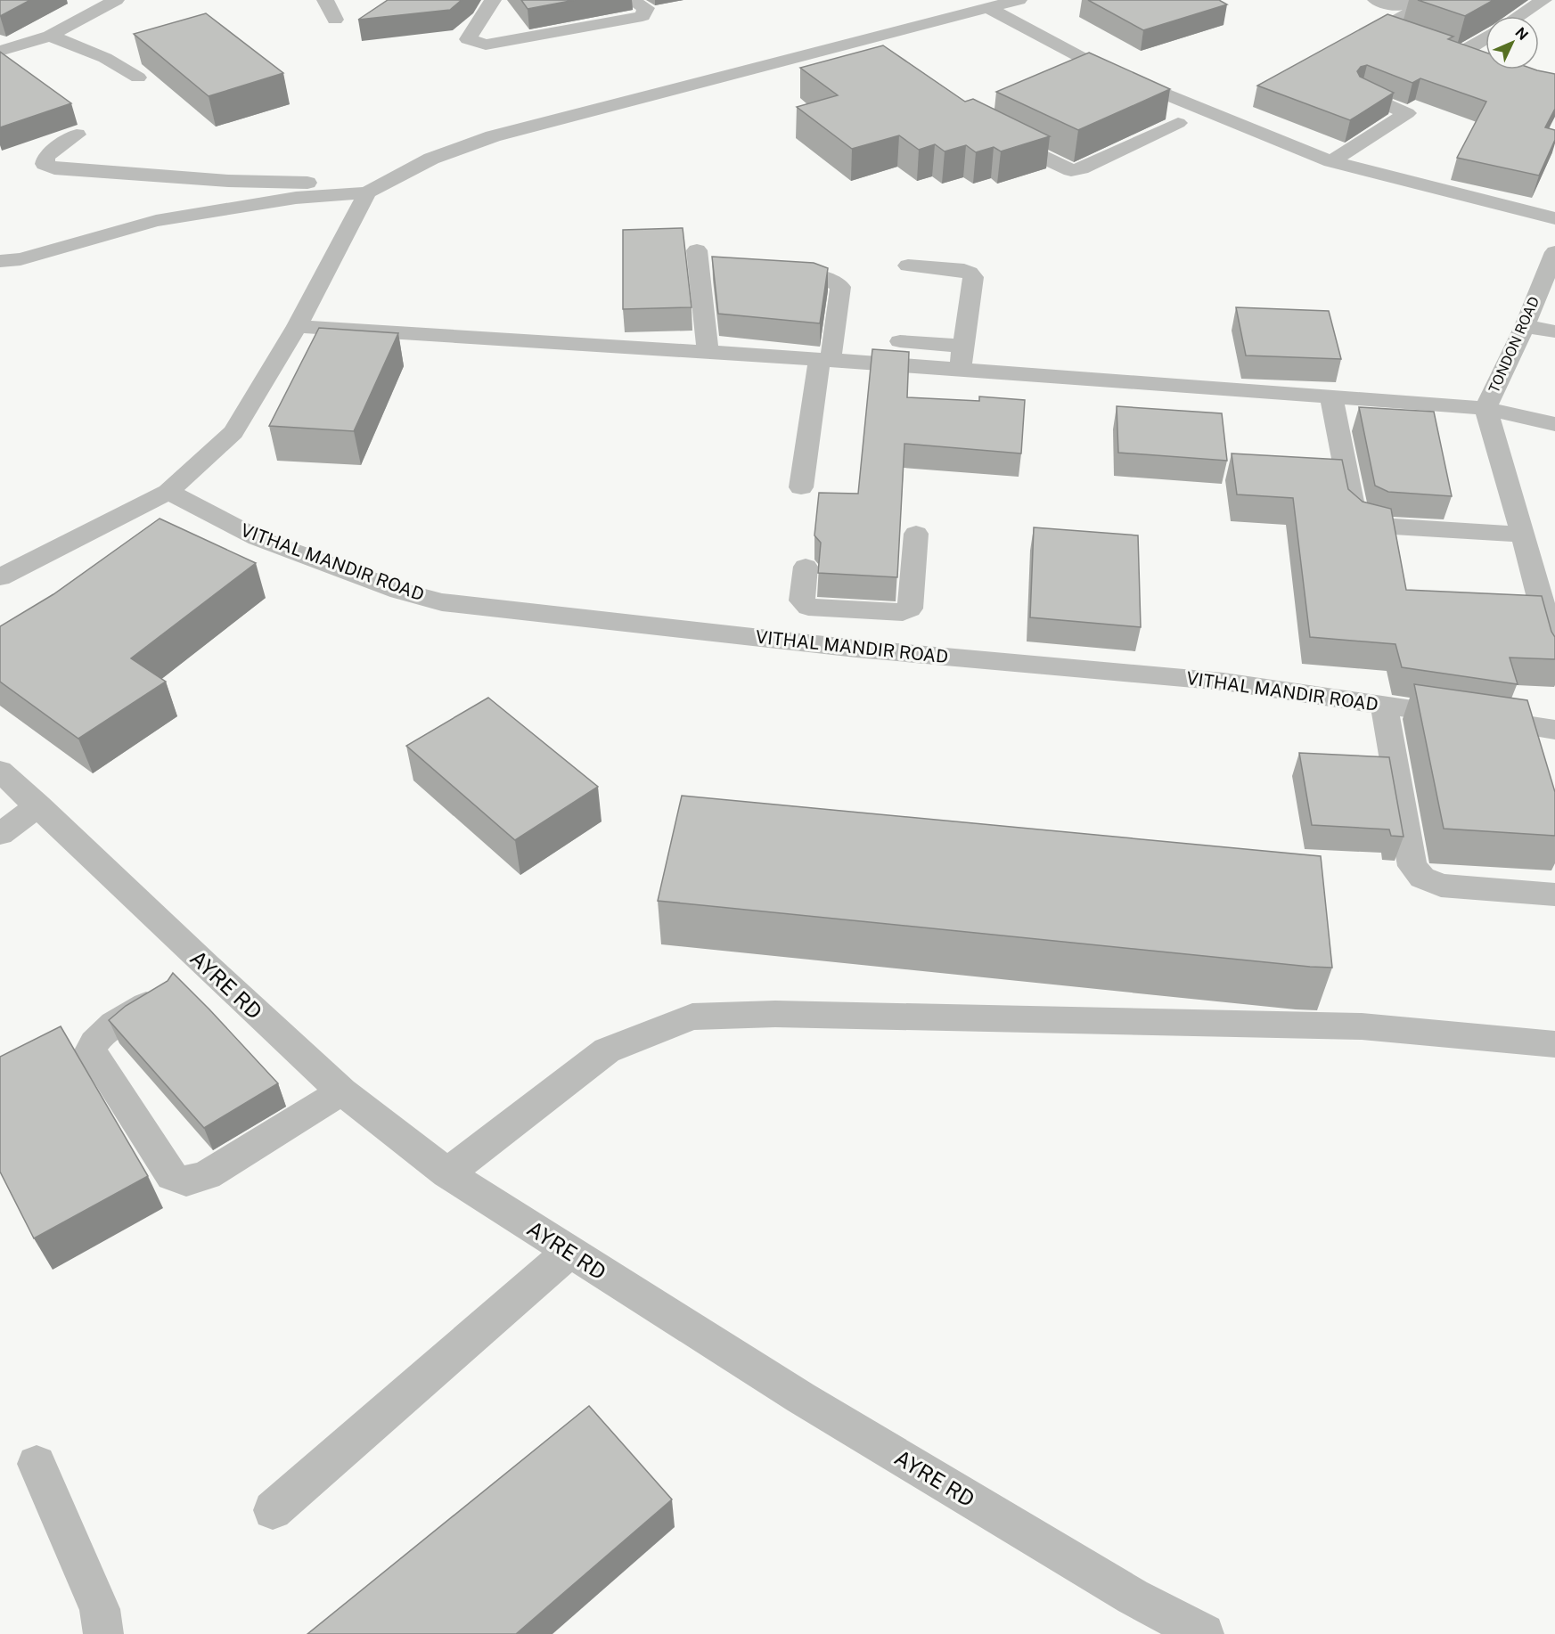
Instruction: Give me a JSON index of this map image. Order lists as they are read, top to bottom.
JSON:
{
  "streets": {
    "street": ["TONDON ROAD", "VITHAL MANDIR ROAD", "AYRE RD"]
  },
  "north": "top right"
}
